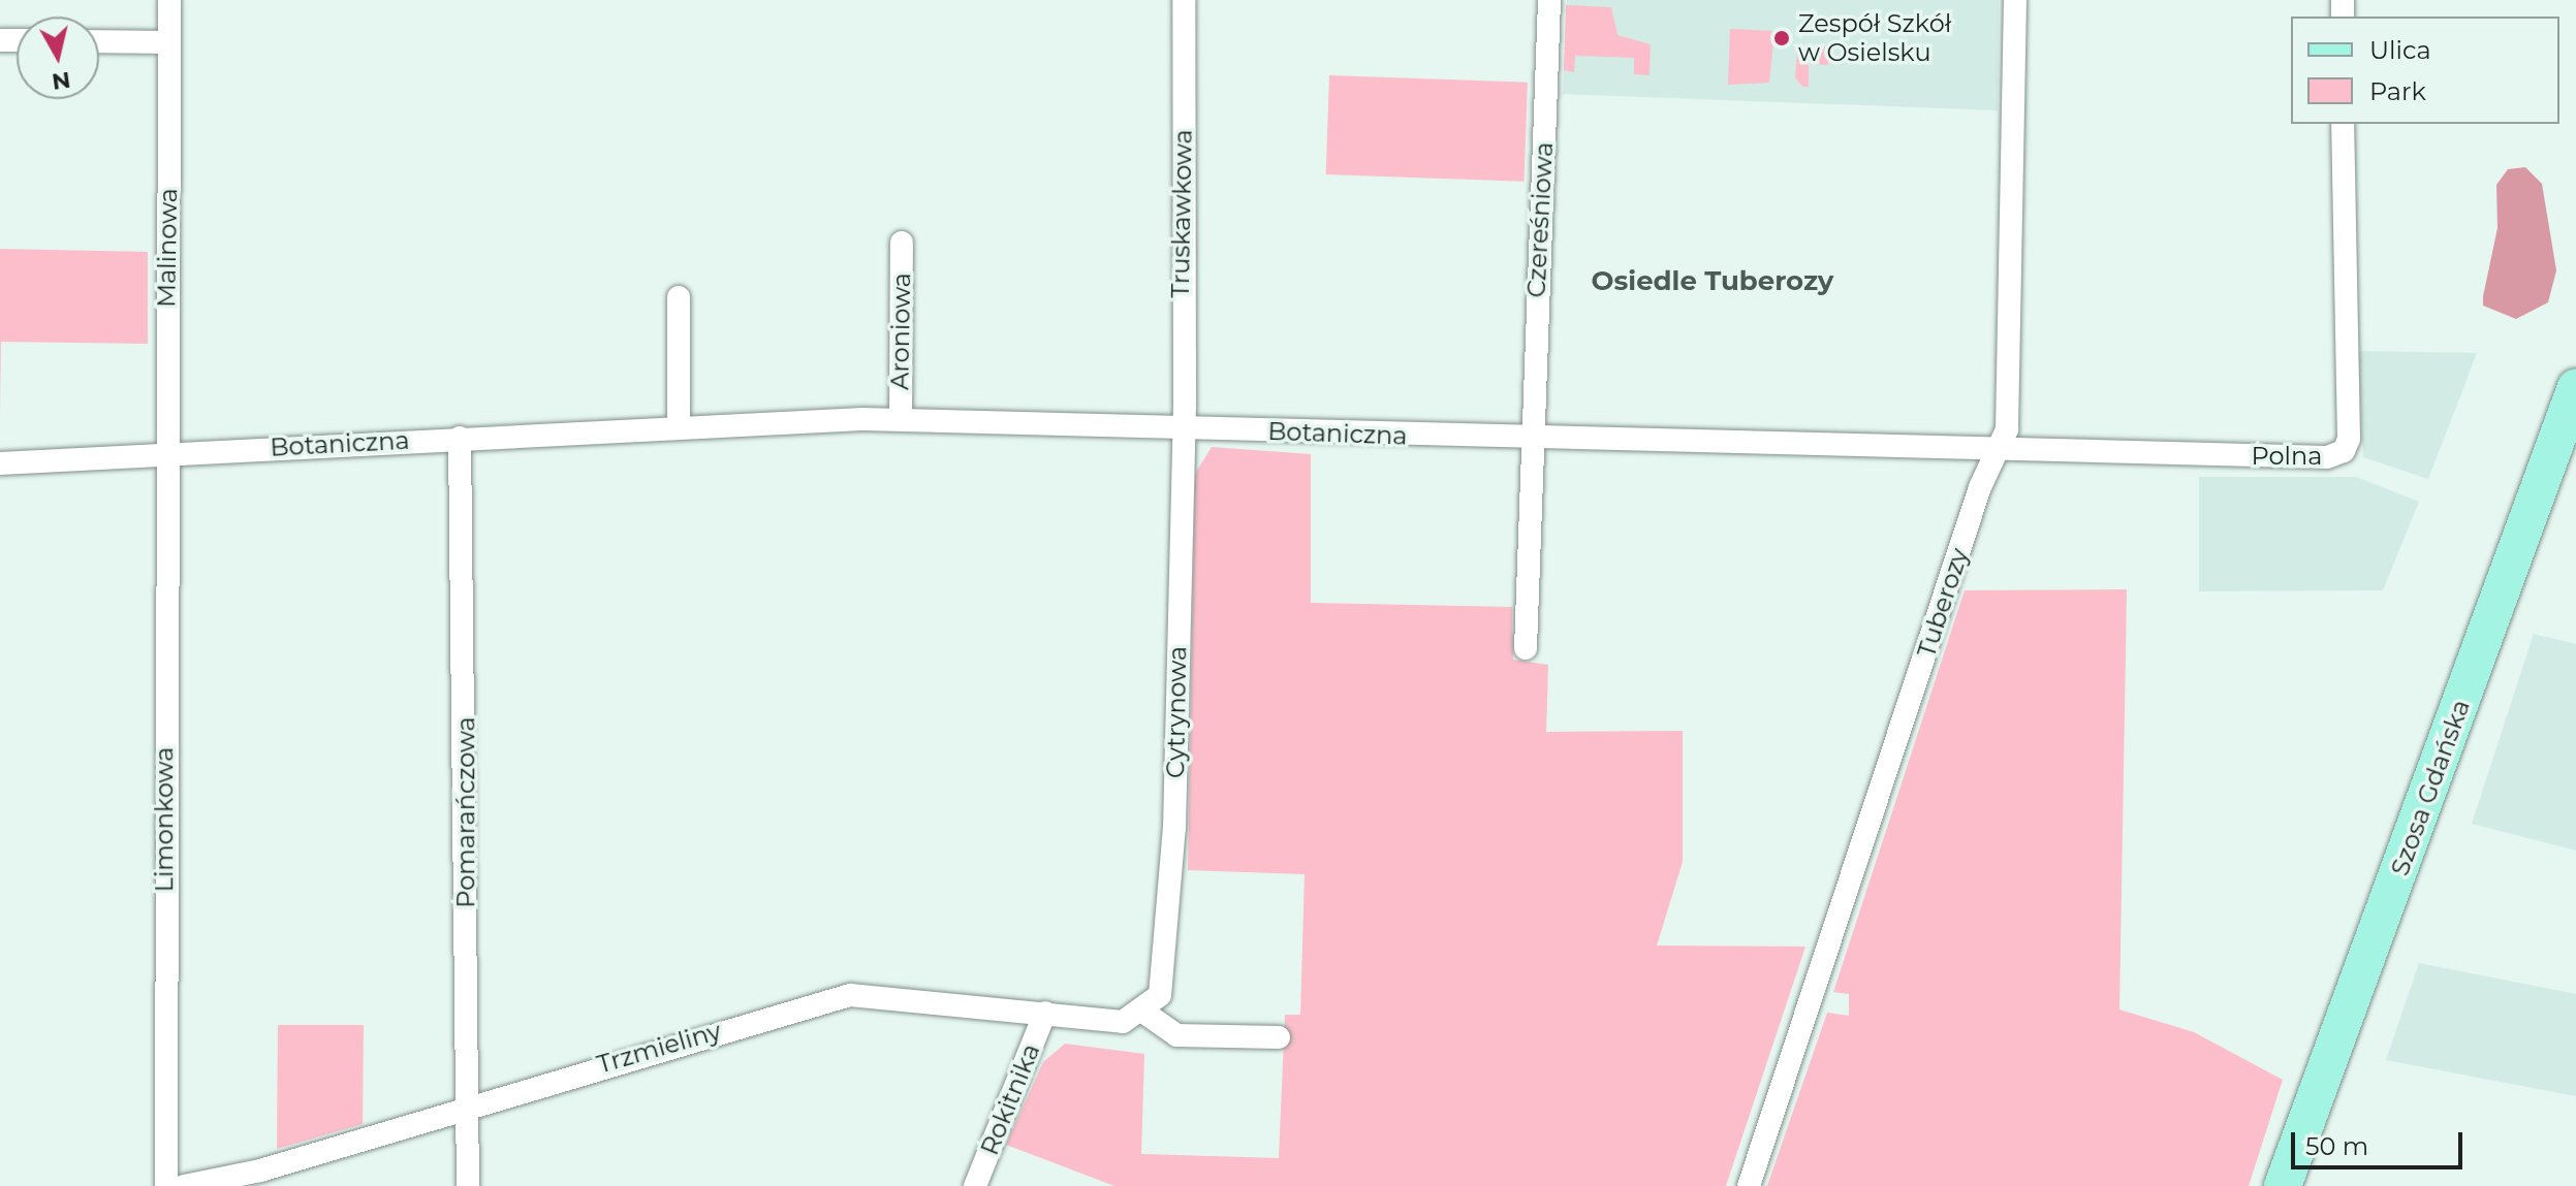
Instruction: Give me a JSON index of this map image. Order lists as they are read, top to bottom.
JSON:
{
  "streets": {
    "main road": ["Szosa Gdańska"],
    "street": [
      "Truskawkowa",
      "Czereśniowa",
      "Malinowa",
      "Aroniowa",
      "Botaniczna",
      "Polna",
      "Tuberozy",
      "Cytrynowa",
      "Pomarańczowa",
      "Limonkowa",
      "Trzmieliny",
      "Rokitnika"
    ]
  },
  "crossings": [
    ["Truskawkowa", "Botaniczna"],
    ["Truskawkowa", "Cytrynowa"],
    ["Czereśniowa", "Botaniczna"],
    ["Malinowa", "Botaniczna"],
    ["Malinowa", "Limonkowa"],
    ["Aroniowa", "Botaniczna"],
    ["Botaniczna", "Polna"],
    ["Botaniczna", "Tuberozy"],
    ["Botaniczna", "Cytrynowa"],
    ["Botaniczna", "Pomarańczowa"],
    ["Botaniczna", "Limonkowa"],
    ["Polna", "Tuberozy"],
    ["Cytrynowa", "Trzmieliny"],
    ["Pomarańczowa", "Trzmieliny"],
    ["Trzmieliny", "Rokitnika"]
  ],
  "districts": ["Osiedle Tuberozy"],
  "places": ["Zespół Szkół w Osielsku"],
  "legend": ["Ulica", "Park"],
  "scale_bar": "50 m",
  "north": "bottom"
}
